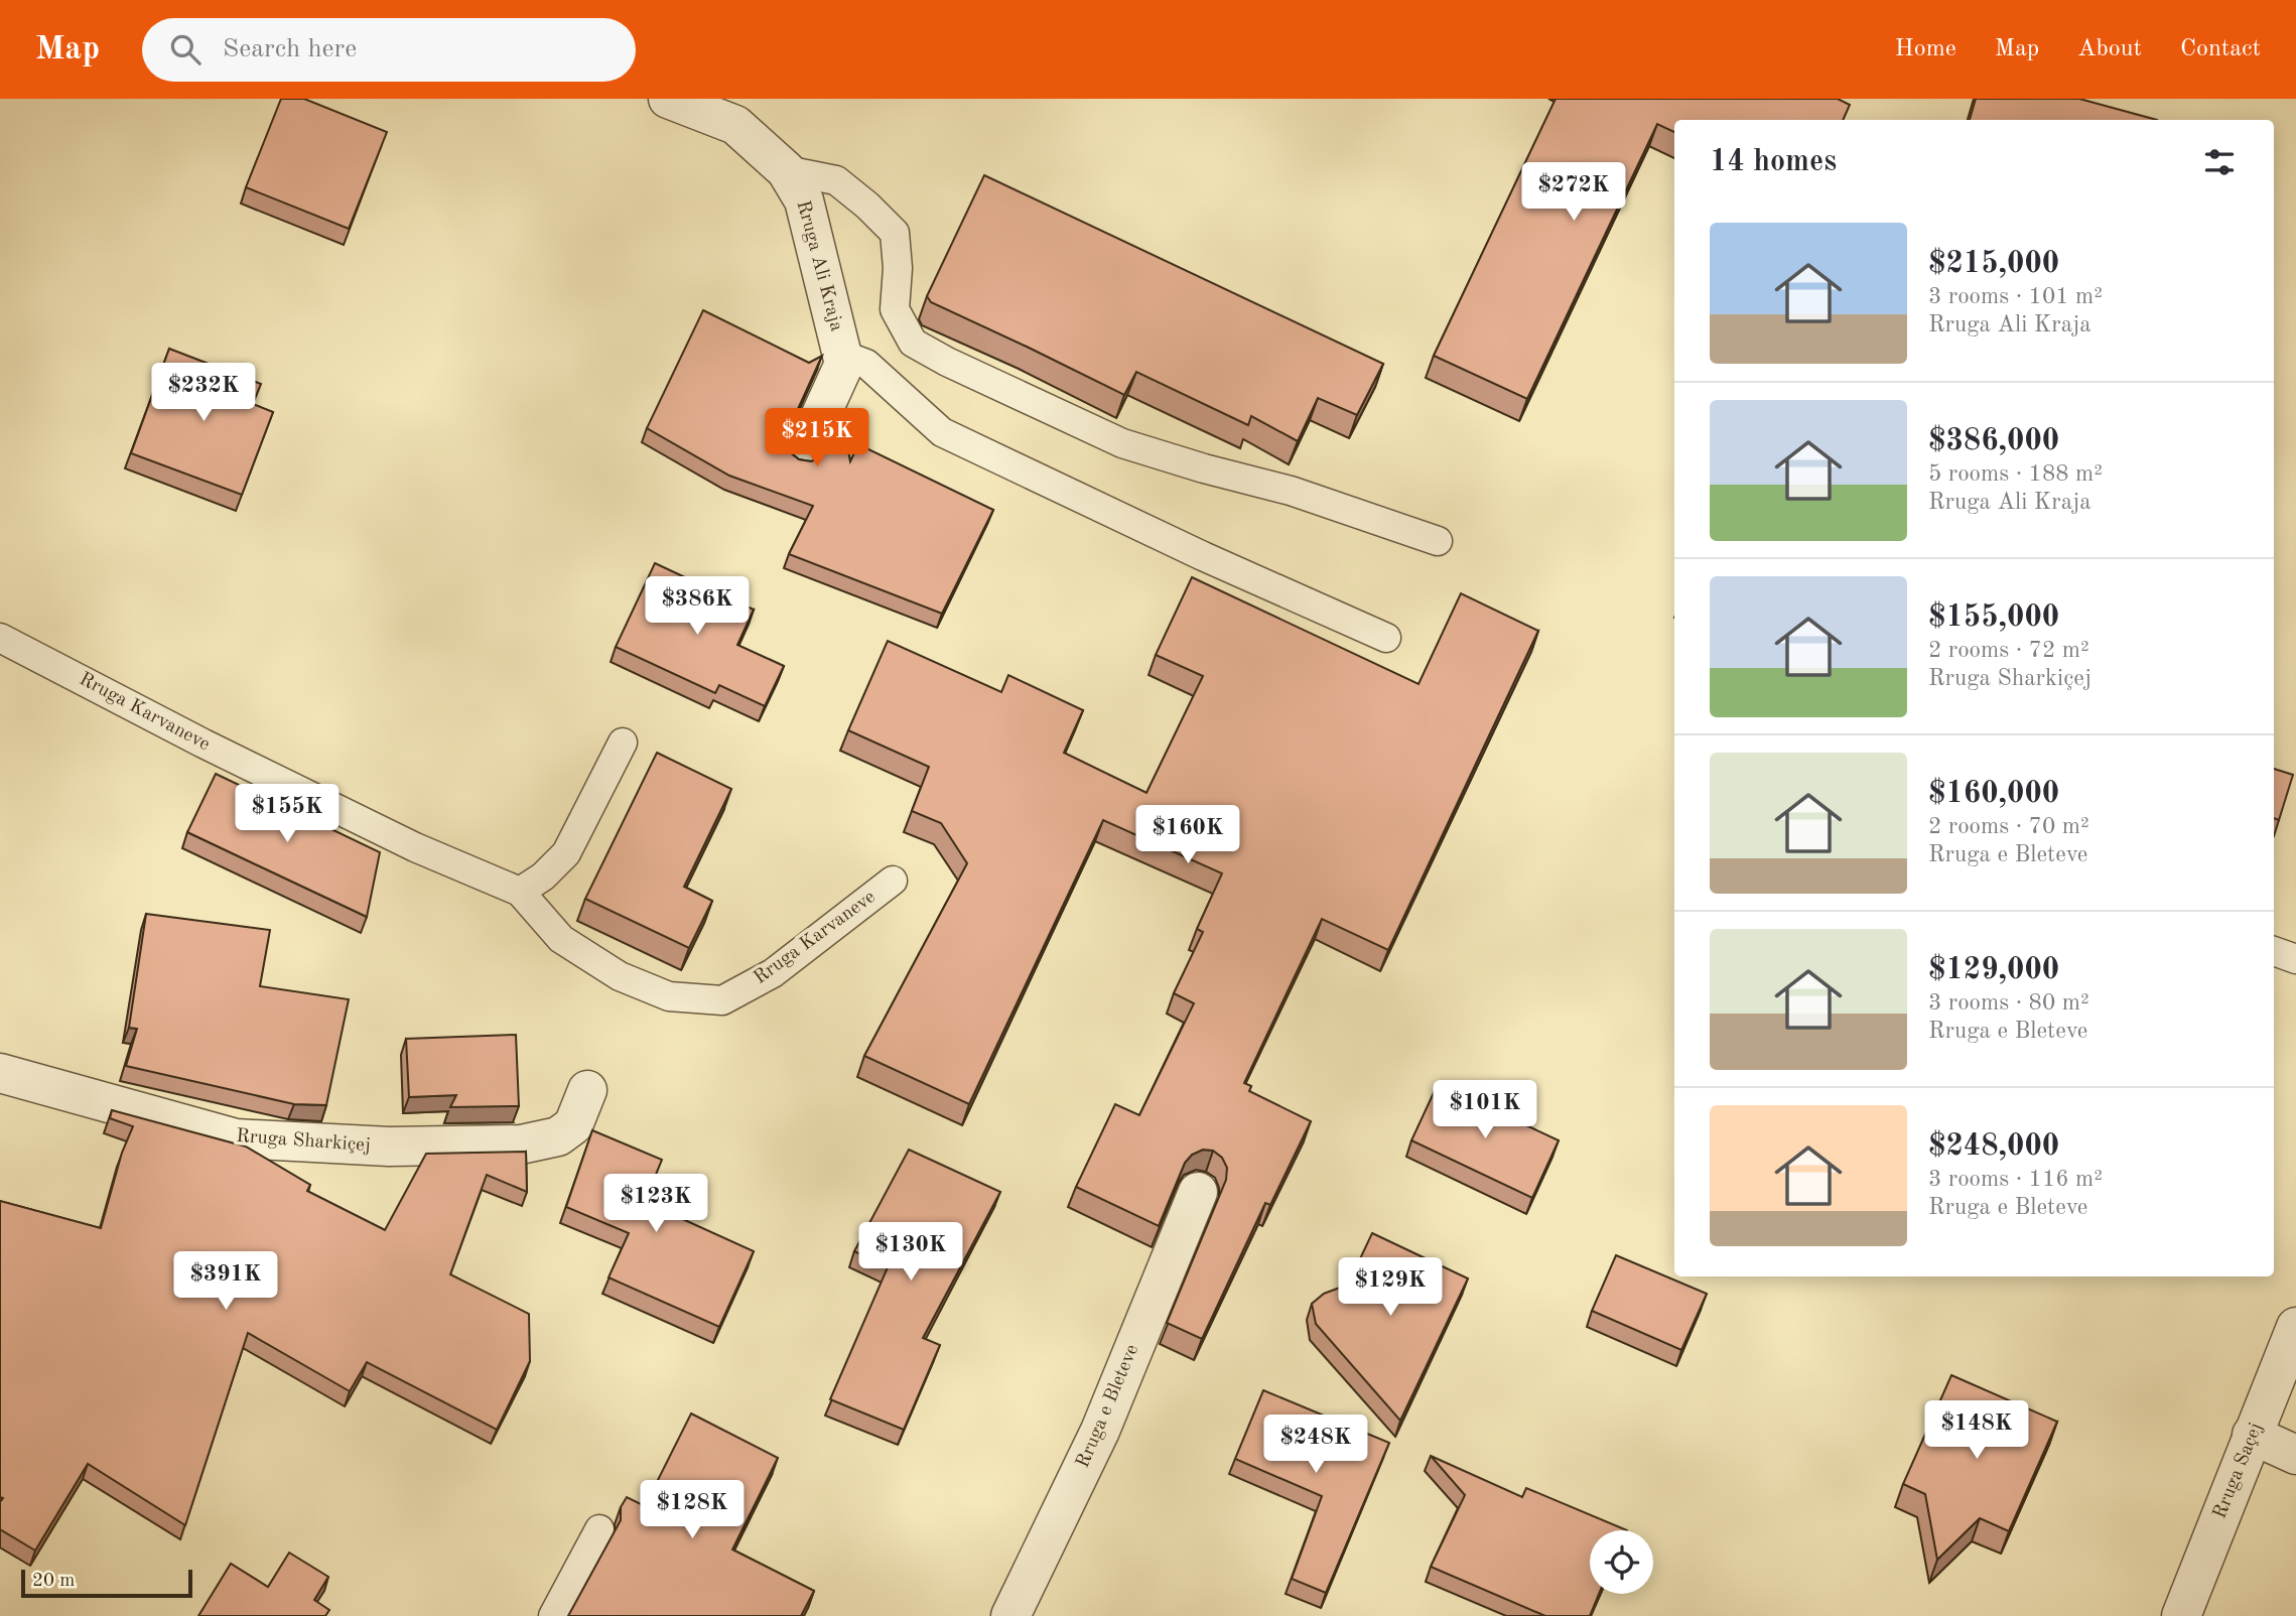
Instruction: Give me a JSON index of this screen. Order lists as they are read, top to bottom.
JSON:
{
  "streets": {
    "street": [
      "Rruga Ali Kraja",
      "Rruga Sharkiçej",
      "Rruga e Bleteve",
      "Rruga Saçej"
    ],
    "lane": ["Rruga Karvaneve"]
  },
  "scale_bar": "20 m",
  "page": {
    "header": "Map",
    "search": "Search here",
    "nav": [
      "Home",
      "Map",
      "About",
      "Contact"
    ],
    "heading": "14 homes",
    "price": [
      "$272K",
      "$232K",
      "$215K",
      "$386K",
      "$155K",
      "$160K",
      "$101K",
      "$123K",
      "$130K",
      "$391K",
      "$129K",
      "$148K",
      "$248K",
      "$128K"
    ],
    "list": [
      {
        "name": "$215,000",
        "note": "3 rooms · 101 m² · Rruga Ali Kraja"
      },
      {
        "name": "$386,000",
        "note": "5 rooms · 188 m² · Rruga Ali Kraja"
      },
      {
        "name": "$155,000",
        "note": "2 rooms · 72 m² · Rruga Sharkiçej"
      },
      {
        "name": "$160,000",
        "note": "2 rooms · 70 m² · Rruga e Bleteve"
      },
      {
        "name": "$129,000",
        "note": "3 rooms · 80 m² · Rruga e Bleteve"
      },
      {
        "name": "$248,000",
        "note": "3 rooms · 116 m² · Rruga e Bleteve"
      }
    ],
    "scale": "20 m"
  }
}
